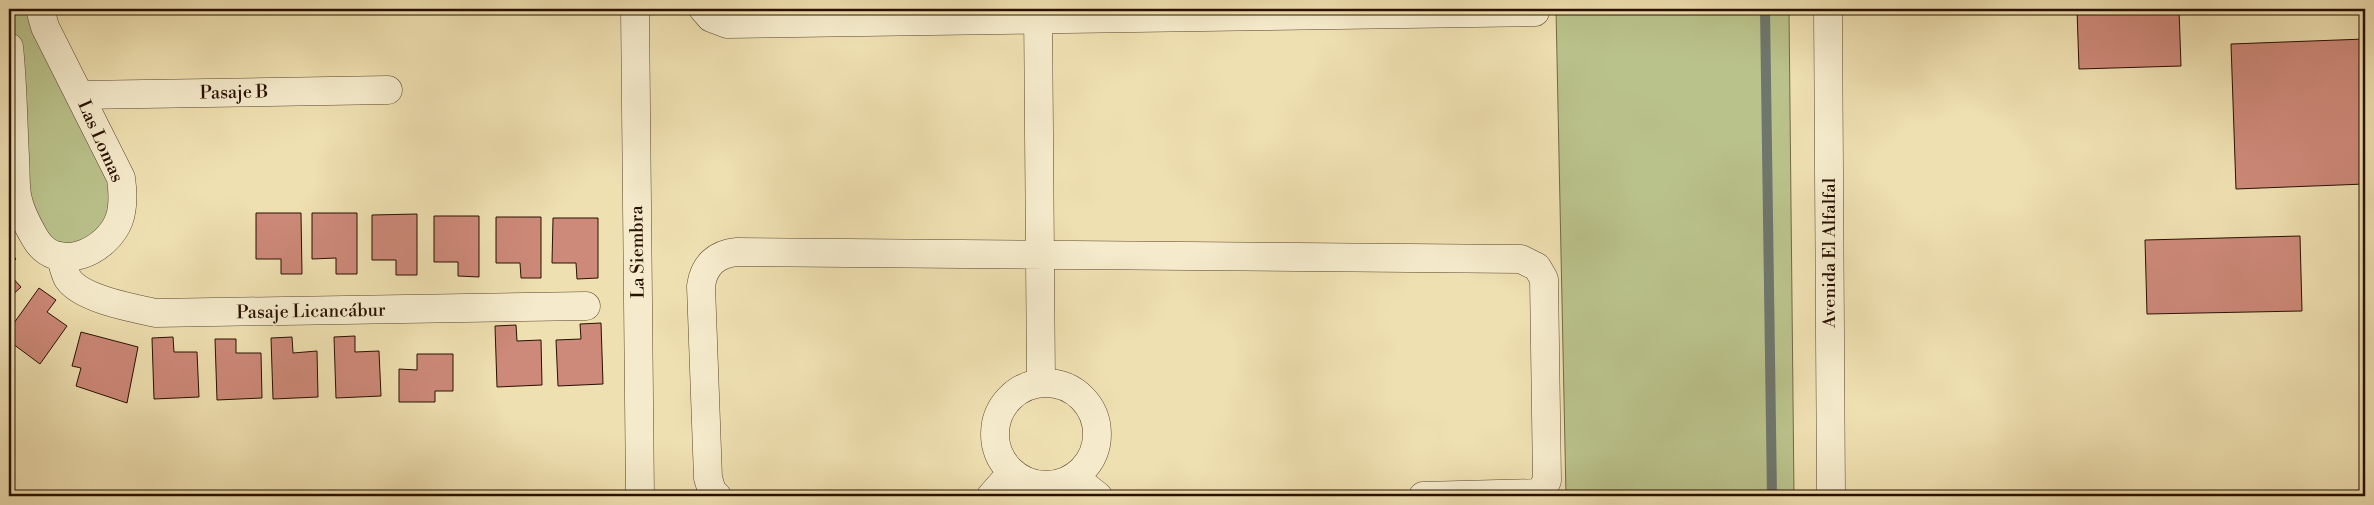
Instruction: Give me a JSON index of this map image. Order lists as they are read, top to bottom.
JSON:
{
  "streets": {
    "street": [
      "Pasaje B",
      "Las Lomas",
      "La Siembra",
      "Avenida El Alfalfal",
      "Pasaje Licancábur"
    ]
  },
  "crossings": [
    ["Pasaje B", "Las Lomas"],
    ["Las Lomas", "Pasaje Licancábur"]
  ]
}
